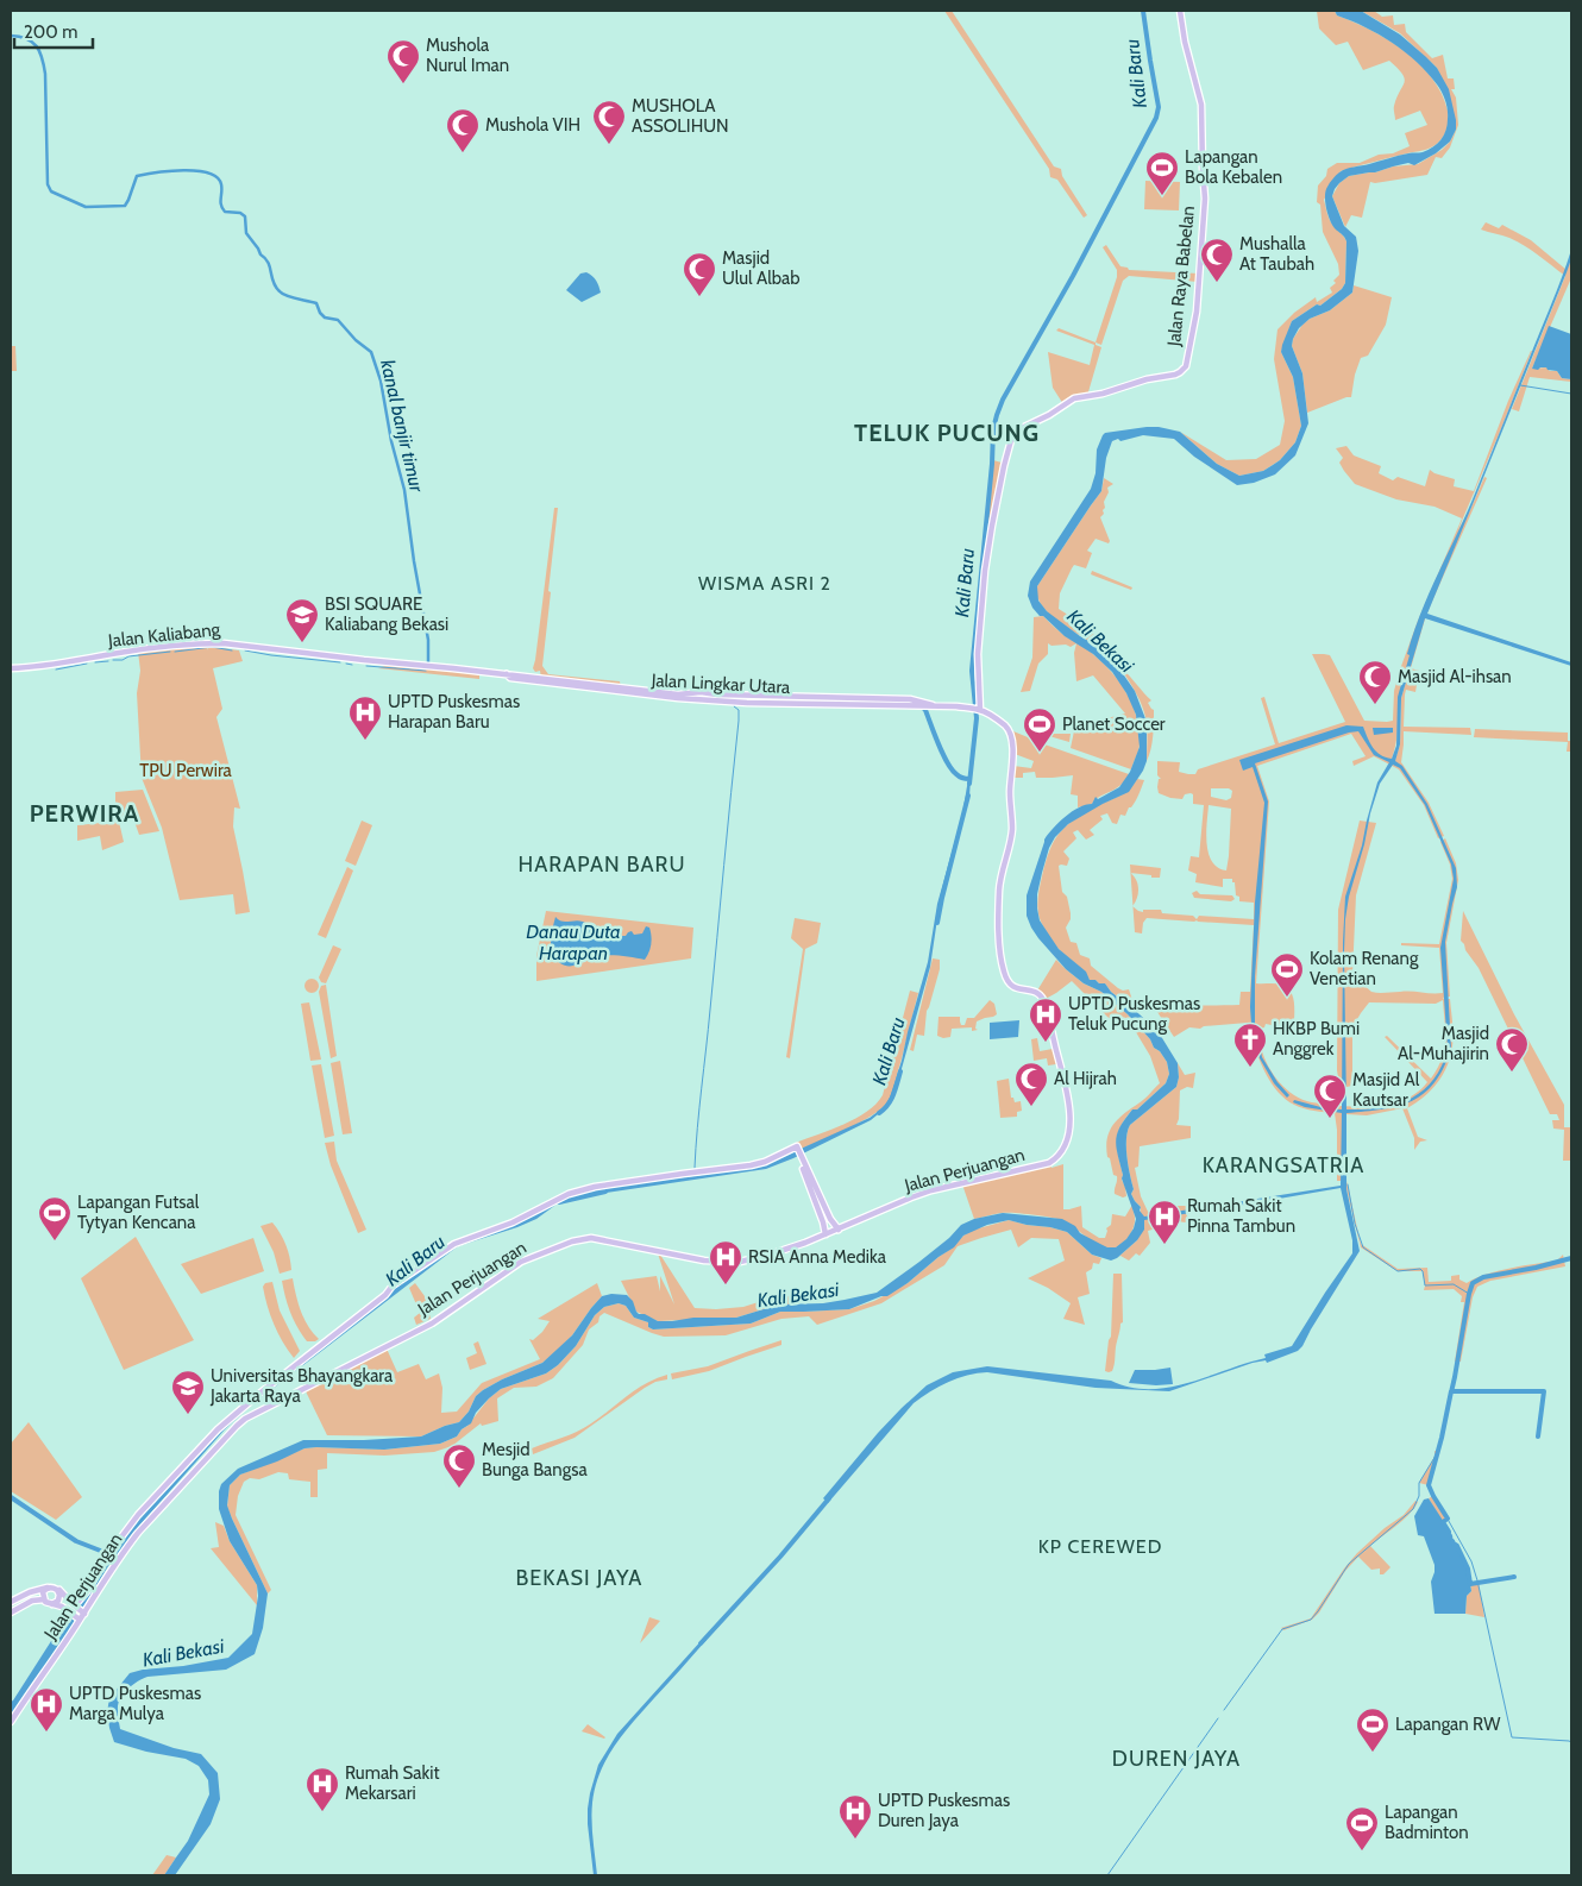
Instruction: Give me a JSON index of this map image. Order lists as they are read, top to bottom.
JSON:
{
  "streets": {
    "main road": [
      "Jalan Raya Babelan",
      "Jalan Kaliabang",
      "Jalan Lingkar Utara",
      "Jalan Perjuangan"
    ]
  },
  "crossings": [
    ["Jalan Raya Babelan", "Jalan Lingkar Utara"],
    ["Jalan Kaliabang", "Jalan Lingkar Utara"],
    ["Jalan Lingkar Utara", "Jalan Perjuangan"]
  ],
  "districts": [
    "TELUK PUCUNG",
    "WISMA ASRI 2",
    "PERWIRA",
    "HARAPAN BARU",
    "KARANGSATRIA",
    "KP CEREWED",
    "BEKASI JAYA",
    "DUREN JAYA"
  ],
  "water": [
    "Kali Baru",
    "kanal banjir timur",
    "Kali Bekasi",
    "Danau Duta Harapan"
  ],
  "parks": ["TPU Perwira"],
  "places": {
    "mosque": [
      "Mushola Nurul Iman",
      "MUSHOLA ASSOLIHUN",
      "Mushola VIH",
      "Mushalla At Taubah",
      "Masjid Ulul Albab",
      "Masjid Al-ihsan",
      "Masjid Al-Muhajirin",
      "Al Hijrah",
      "Masjid Al Kautsar",
      "Mesjid Bunga Bangsa"
    ],
    "sports": [
      "Lapangan Bola Kebalen",
      "Planet Soccer",
      "Kolam Renang Venetian",
      "Lapangan Futsal Tytyan Kencana",
      "Lapangan RW",
      "Lapangan Badminton"
    ],
    "school or university": ["BSI SQUARE Kaliabang Bekasi", "Universitas Bhayangkara Jakarta Raya"],
    "hospital": [
      "UPTD Puskesmas Harapan Baru",
      "UPTD Puskesmas Teluk Pucung",
      "Rumah Sakit Pinna Tambun",
      "RSIA Anna Medika",
      "UPTD Puskesmas Marga Mulya",
      "Rumah Sakit Mekarsari",
      "UPTD Puskesmas Duren Jaya"
    ],
    "church": ["HKBP Bumi Anggrek"]
  },
  "scale_bar": "200 m"
}
